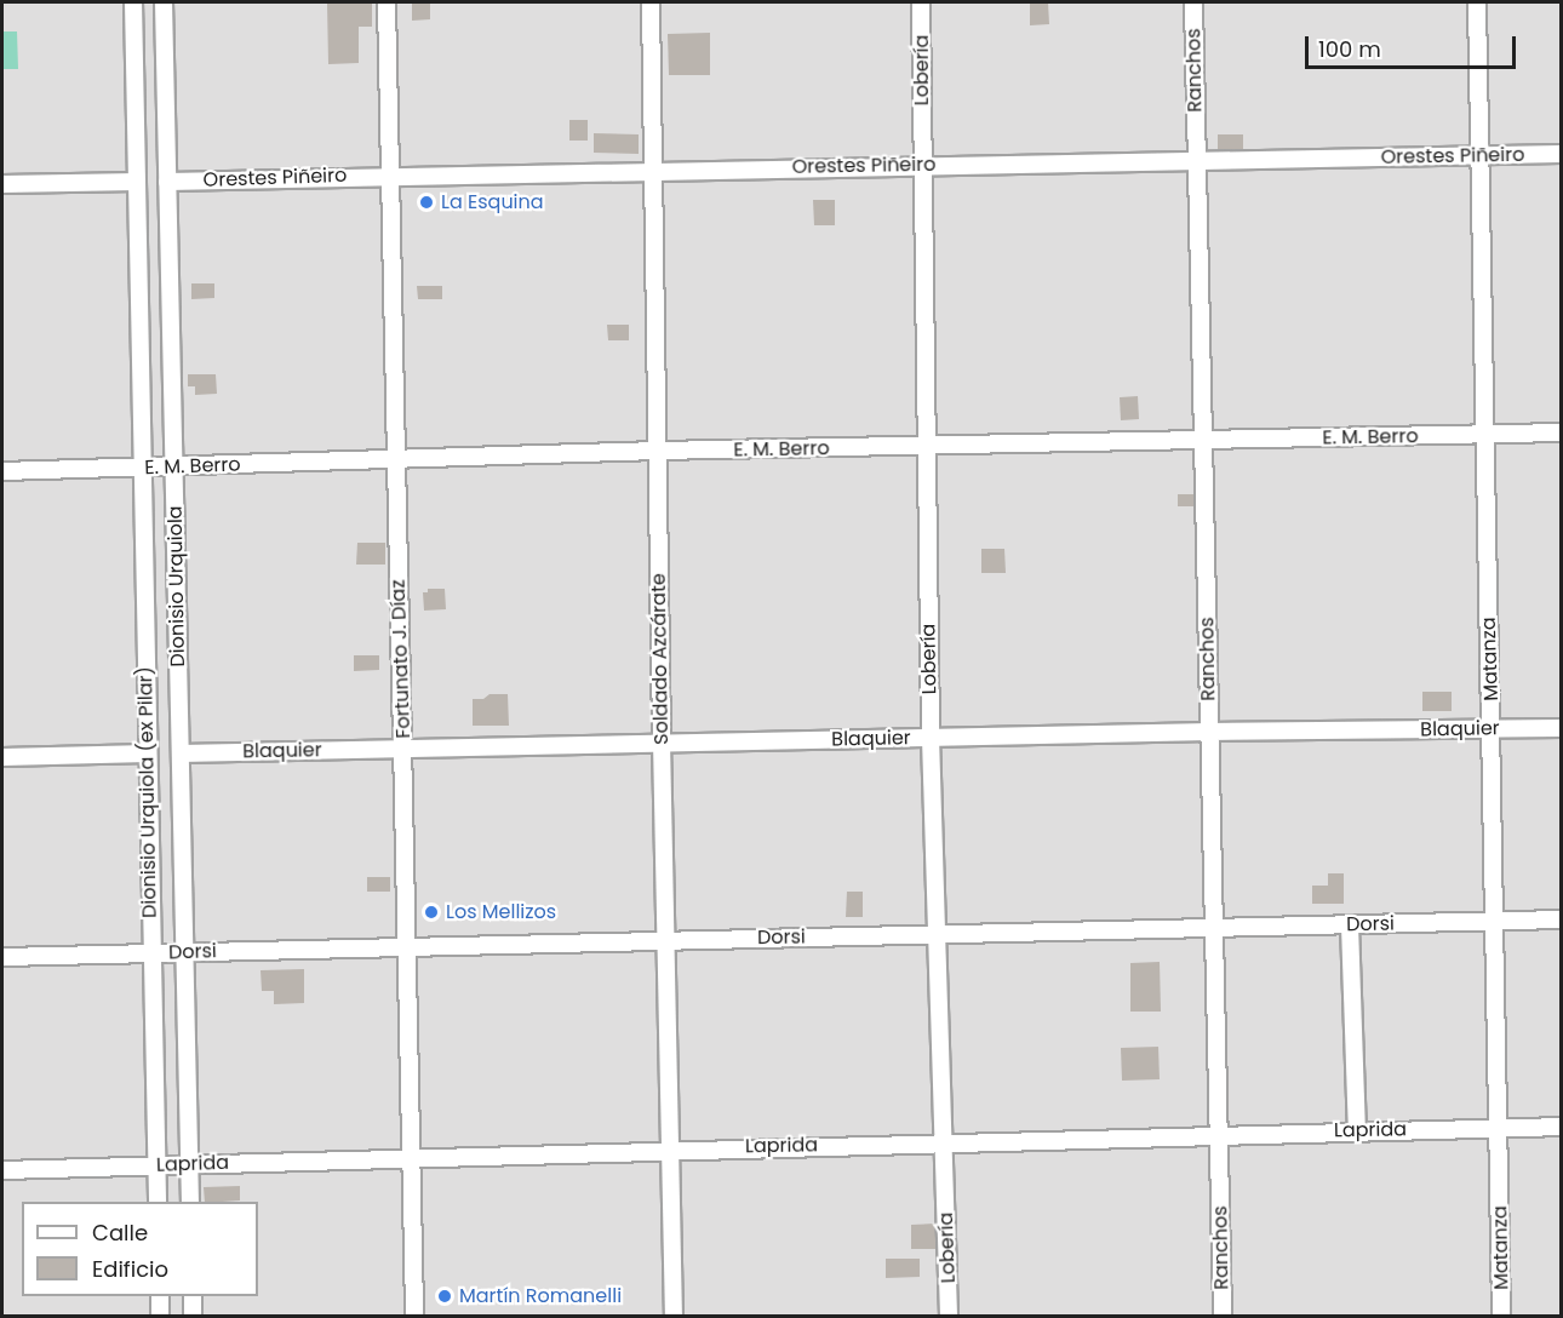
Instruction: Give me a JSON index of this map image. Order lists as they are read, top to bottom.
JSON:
{
  "streets": {
    "street": [
      "Lobería",
      "Ranchos",
      "Orestes Piñeiro",
      "E. M. Berro",
      "Dionisio Urquiola",
      "Fortunato J. Díaz",
      "Soldado Azcárate",
      "Matanza",
      "Blaquier",
      "Dionisio Urquiola (ex Pilar)",
      "Dorsi",
      "Laprida"
    ]
  },
  "crossings": [
    ["Lobería", "Orestes Piñeiro"],
    ["Lobería", "E. M. Berro"],
    ["Lobería", "Blaquier"],
    ["Lobería", "Dorsi"],
    ["Lobería", "Laprida"],
    ["Ranchos", "Orestes Piñeiro"],
    ["Ranchos", "E. M. Berro"],
    ["Ranchos", "Blaquier"],
    ["Ranchos", "Dorsi"],
    ["Ranchos", "Laprida"],
    ["Orestes Piñeiro", "Dionisio Urquiola"],
    ["Orestes Piñeiro", "Fortunato J. Díaz"],
    ["Orestes Piñeiro", "Soldado Azcárate"],
    ["Orestes Piñeiro", "Matanza"],
    ["E. M. Berro", "Dionisio Urquiola"],
    ["E. M. Berro", "Fortunato J. Díaz"],
    ["E. M. Berro", "Soldado Azcárate"],
    ["E. M. Berro", "Matanza"],
    ["E. M. Berro", "Dionisio Urquiola (ex Pilar)"],
    ["Dionisio Urquiola", "Blaquier"],
    ["Dionisio Urquiola", "Dorsi"],
    ["Fortunato J. Díaz", "Blaquier"],
    ["Fortunato J. Díaz", "Dorsi"],
    ["Fortunato J. Díaz", "Laprida"],
    ["Soldado Azcárate", "Blaquier"],
    ["Soldado Azcárate", "Dorsi"],
    ["Soldado Azcárate", "Laprida"],
    ["Matanza", "Blaquier"],
    ["Matanza", "Dorsi"],
    ["Matanza", "Laprida"],
    ["Dionisio Urquiola (ex Pilar)", "Dorsi"],
    ["Dionisio Urquiola (ex Pilar)", "Laprida"]
  ],
  "places": ["La Esquina", "Los Mellizos", "Martín Romanelli"],
  "legend": ["Calle", "Edificio"],
  "scale_bar": "100 m"
}
